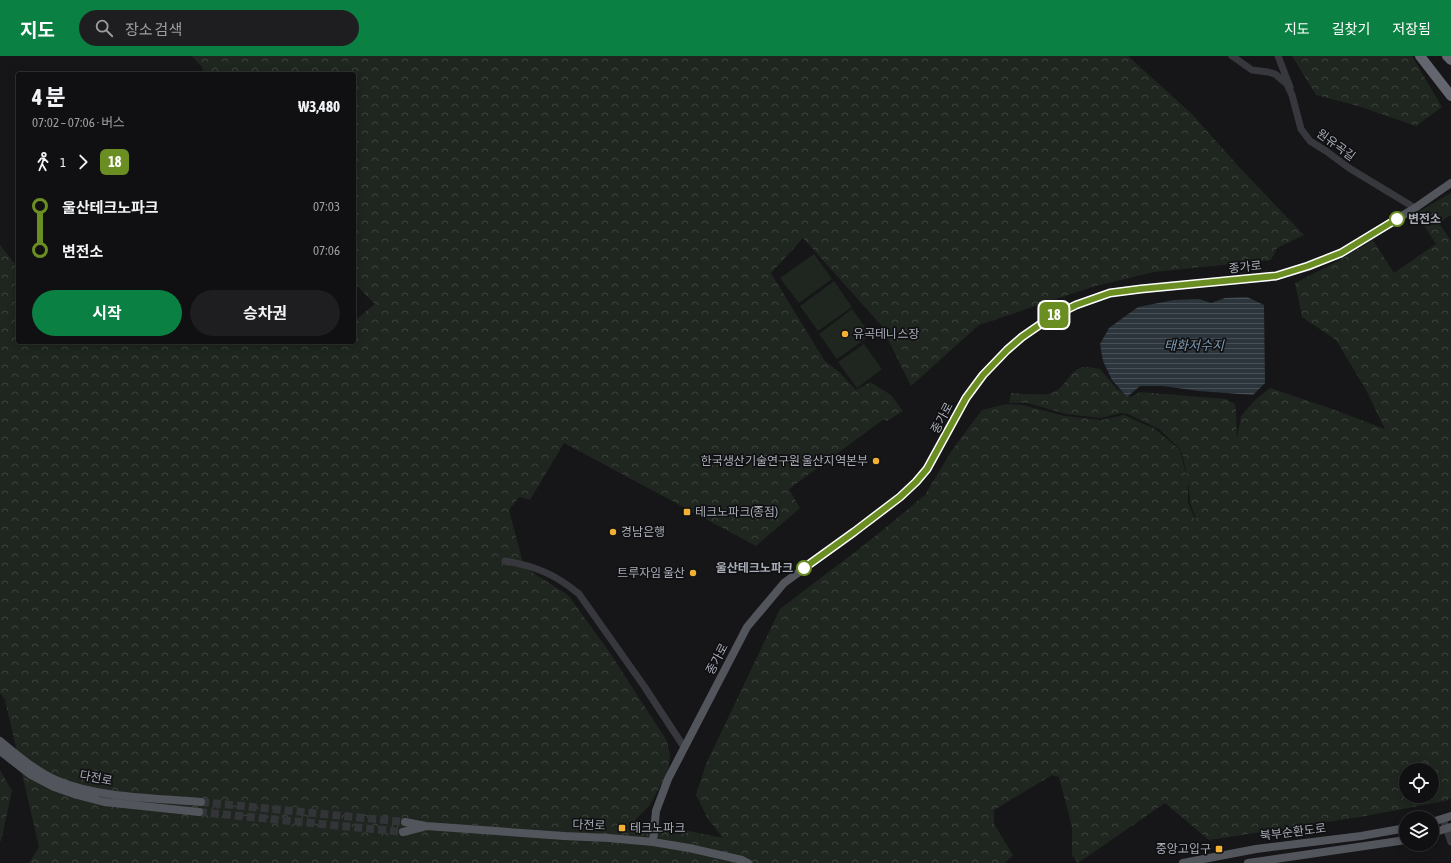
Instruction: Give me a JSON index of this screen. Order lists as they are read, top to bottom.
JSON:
{
  "streets": {
    "main road": ["종가로", "다전로", "북부순환도로"],
    "street": ["원유곡길"]
  },
  "crossings": [
    ["원유곡길", "종가로"],
    ["종가로", "다전로"]
  ],
  "water": ["태화저수지"],
  "places": {
    "other": [
      "변전소",
      "유곡테니스장",
      "한국생산기술연구원 울산지역본부",
      "경남은행",
      "울산테크노파크",
      "트루자임 울산"
    ],
    "transit": ["테크노파크(종점)", "테크노파크", "중앙고입구"]
  },
  "lines": ["bus line 18"],
  "page": {
    "header": "지도",
    "search": "장소 검색",
    "nav": ["지도", "길찾기", "저장됨"],
    "on_map": "18",
    "heading": ["4 분", "07:02 – 07:06 · 버스", "₩3,480"],
    "legs": ["1", "18"],
    "list": [
      {
        "name": "울산테크노파크",
        "value": "07:03"
      },
      {
        "name": "변전소",
        "value": "07:06"
      }
    ],
    "buttons": ["시작", "승차권"]
  }
}
